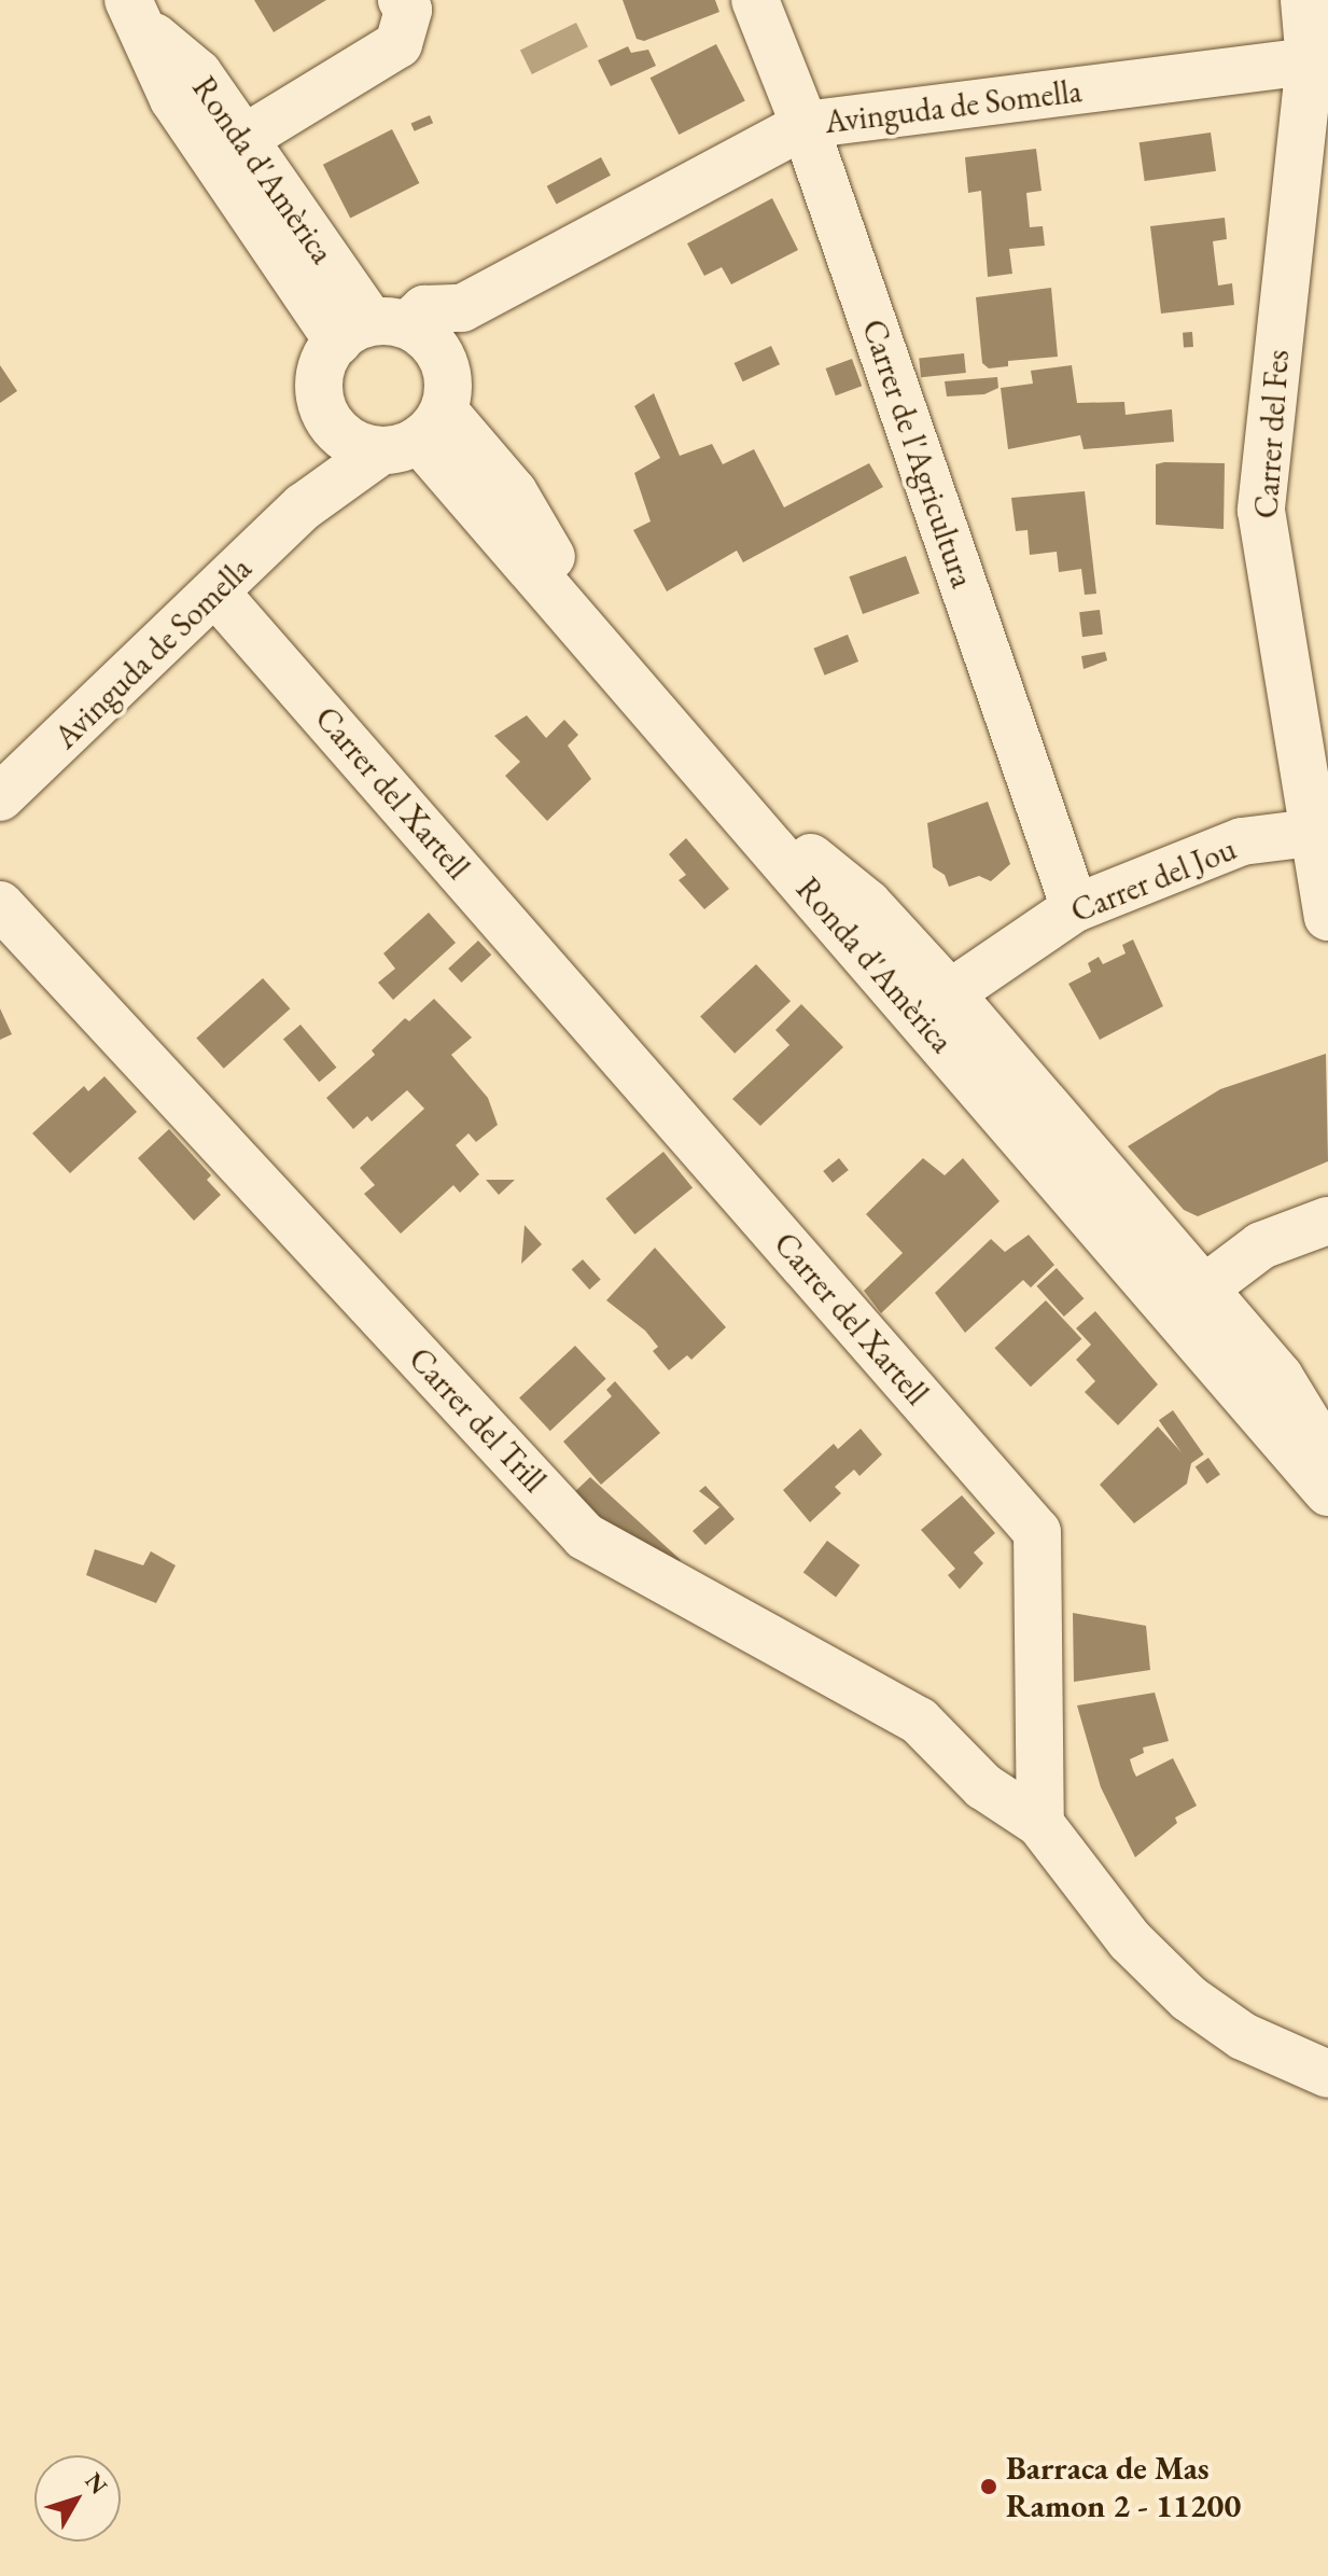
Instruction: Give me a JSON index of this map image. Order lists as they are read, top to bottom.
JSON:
{
  "streets": {
    "street": [
      "Avinguda de Somella",
      "Ronda d'Amèrica",
      "Carrer del Fes",
      "Carrer de l'Agricultura",
      "Carrer del Xartell",
      "Carrer del Jou",
      "Carrer del Trill"
    ]
  },
  "crossings": [
    ["Avinguda de Somella", "Ronda d'Amèrica"],
    ["Avinguda de Somella", "Carrer del Fes"],
    ["Avinguda de Somella", "Carrer de l'Agricultura"],
    ["Avinguda de Somella", "Carrer del Xartell"],
    ["Ronda d'Amèrica", "Carrer del Jou"],
    ["Carrer del Fes", "Carrer del Jou"],
    ["Carrer de l'Agricultura", "Carrer del Jou"],
    ["Carrer del Xartell", "Carrer del Trill"]
  ],
  "places": ["Barraca de Mas Ramon 2 - 11200"],
  "north": "top right"
}
